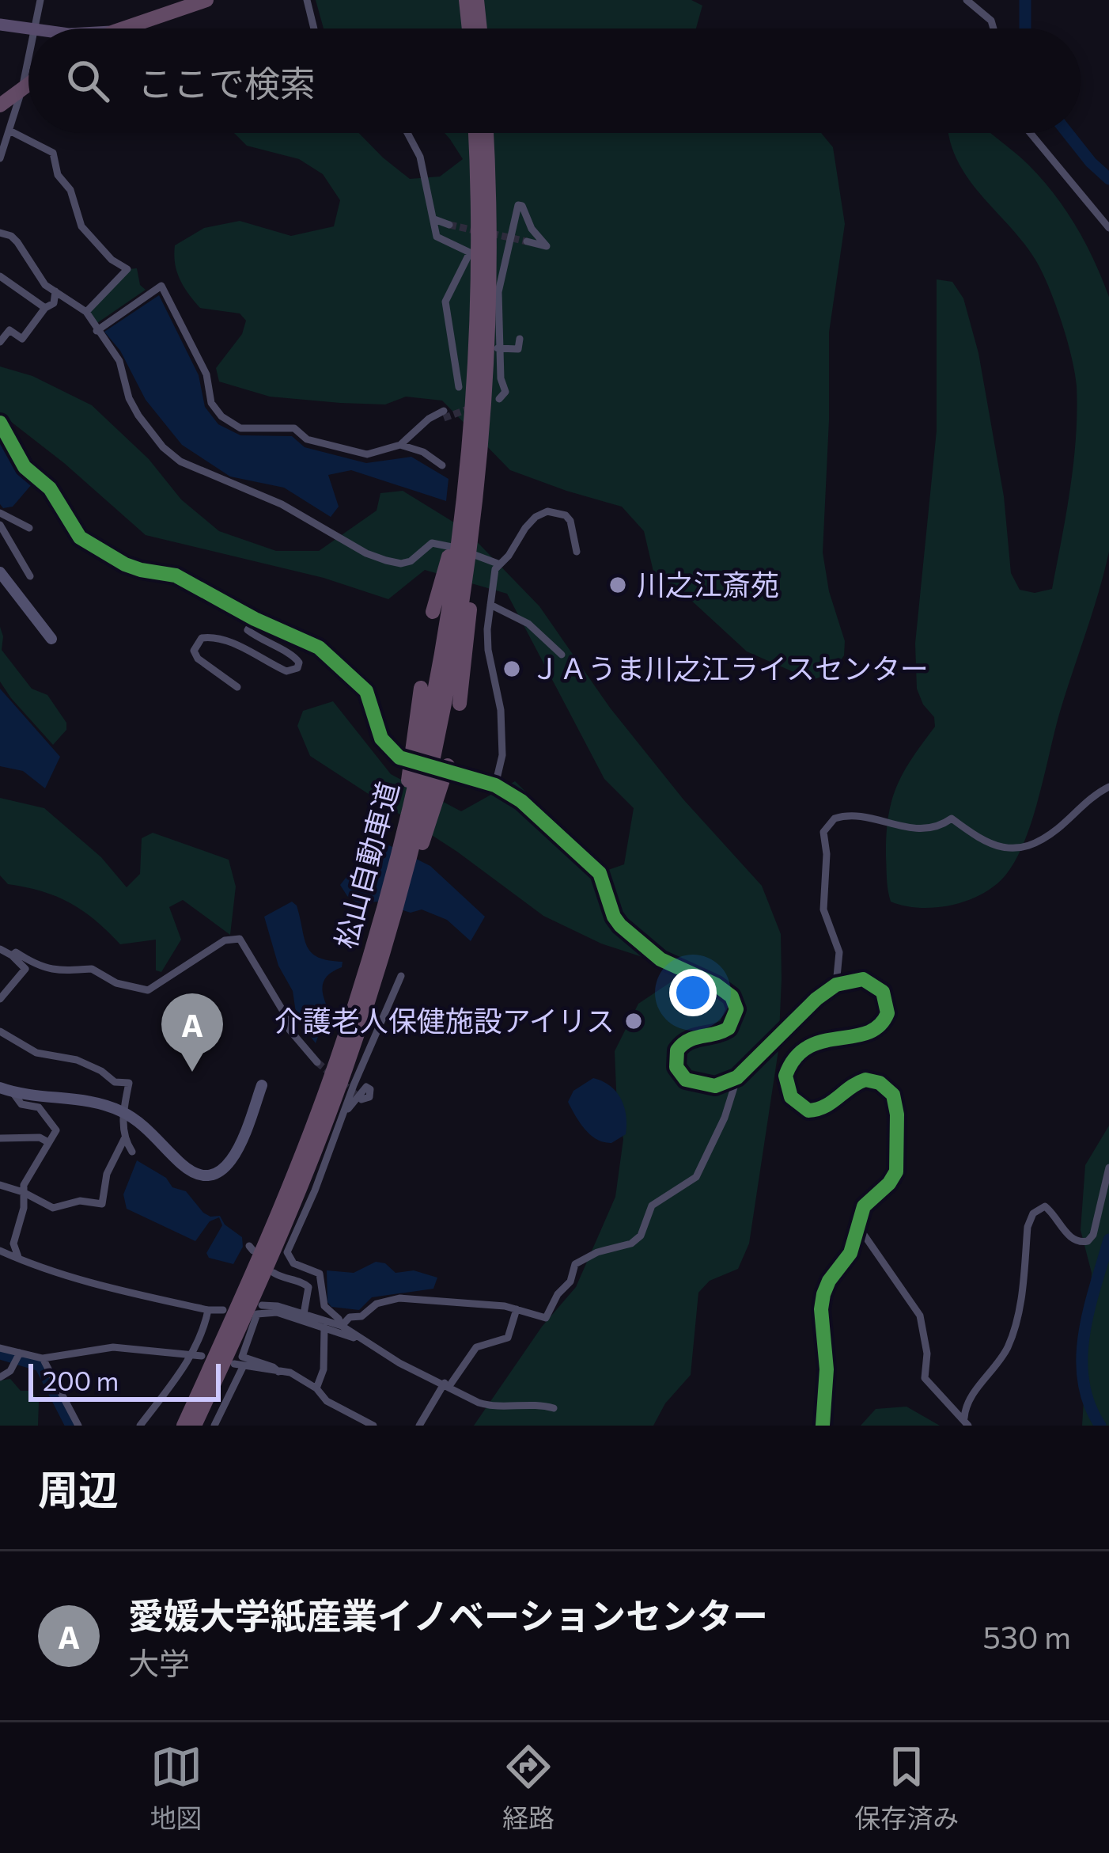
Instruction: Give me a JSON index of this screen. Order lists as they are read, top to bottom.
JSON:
{
  "streets": {
    "highway": ["松山自動車道"]
  },
  "places": ["川之江斎苑", "ＪＡうま川之江ライスセンター", "介護老人保健施設アイリス"],
  "scale_bar": "200 m",
  "page": {
    "search": "ここで検索",
    "pins": "A",
    "scale": "200 m",
    "heading": "周辺",
    "list": [
      {
        "mark": "A",
        "name": "愛媛大学紙産業イノベーションセンター",
        "note": "大学",
        "value": "530 m"
      }
    ],
    "nav": ["地図", "経路", "保存済み"]
  }
}
